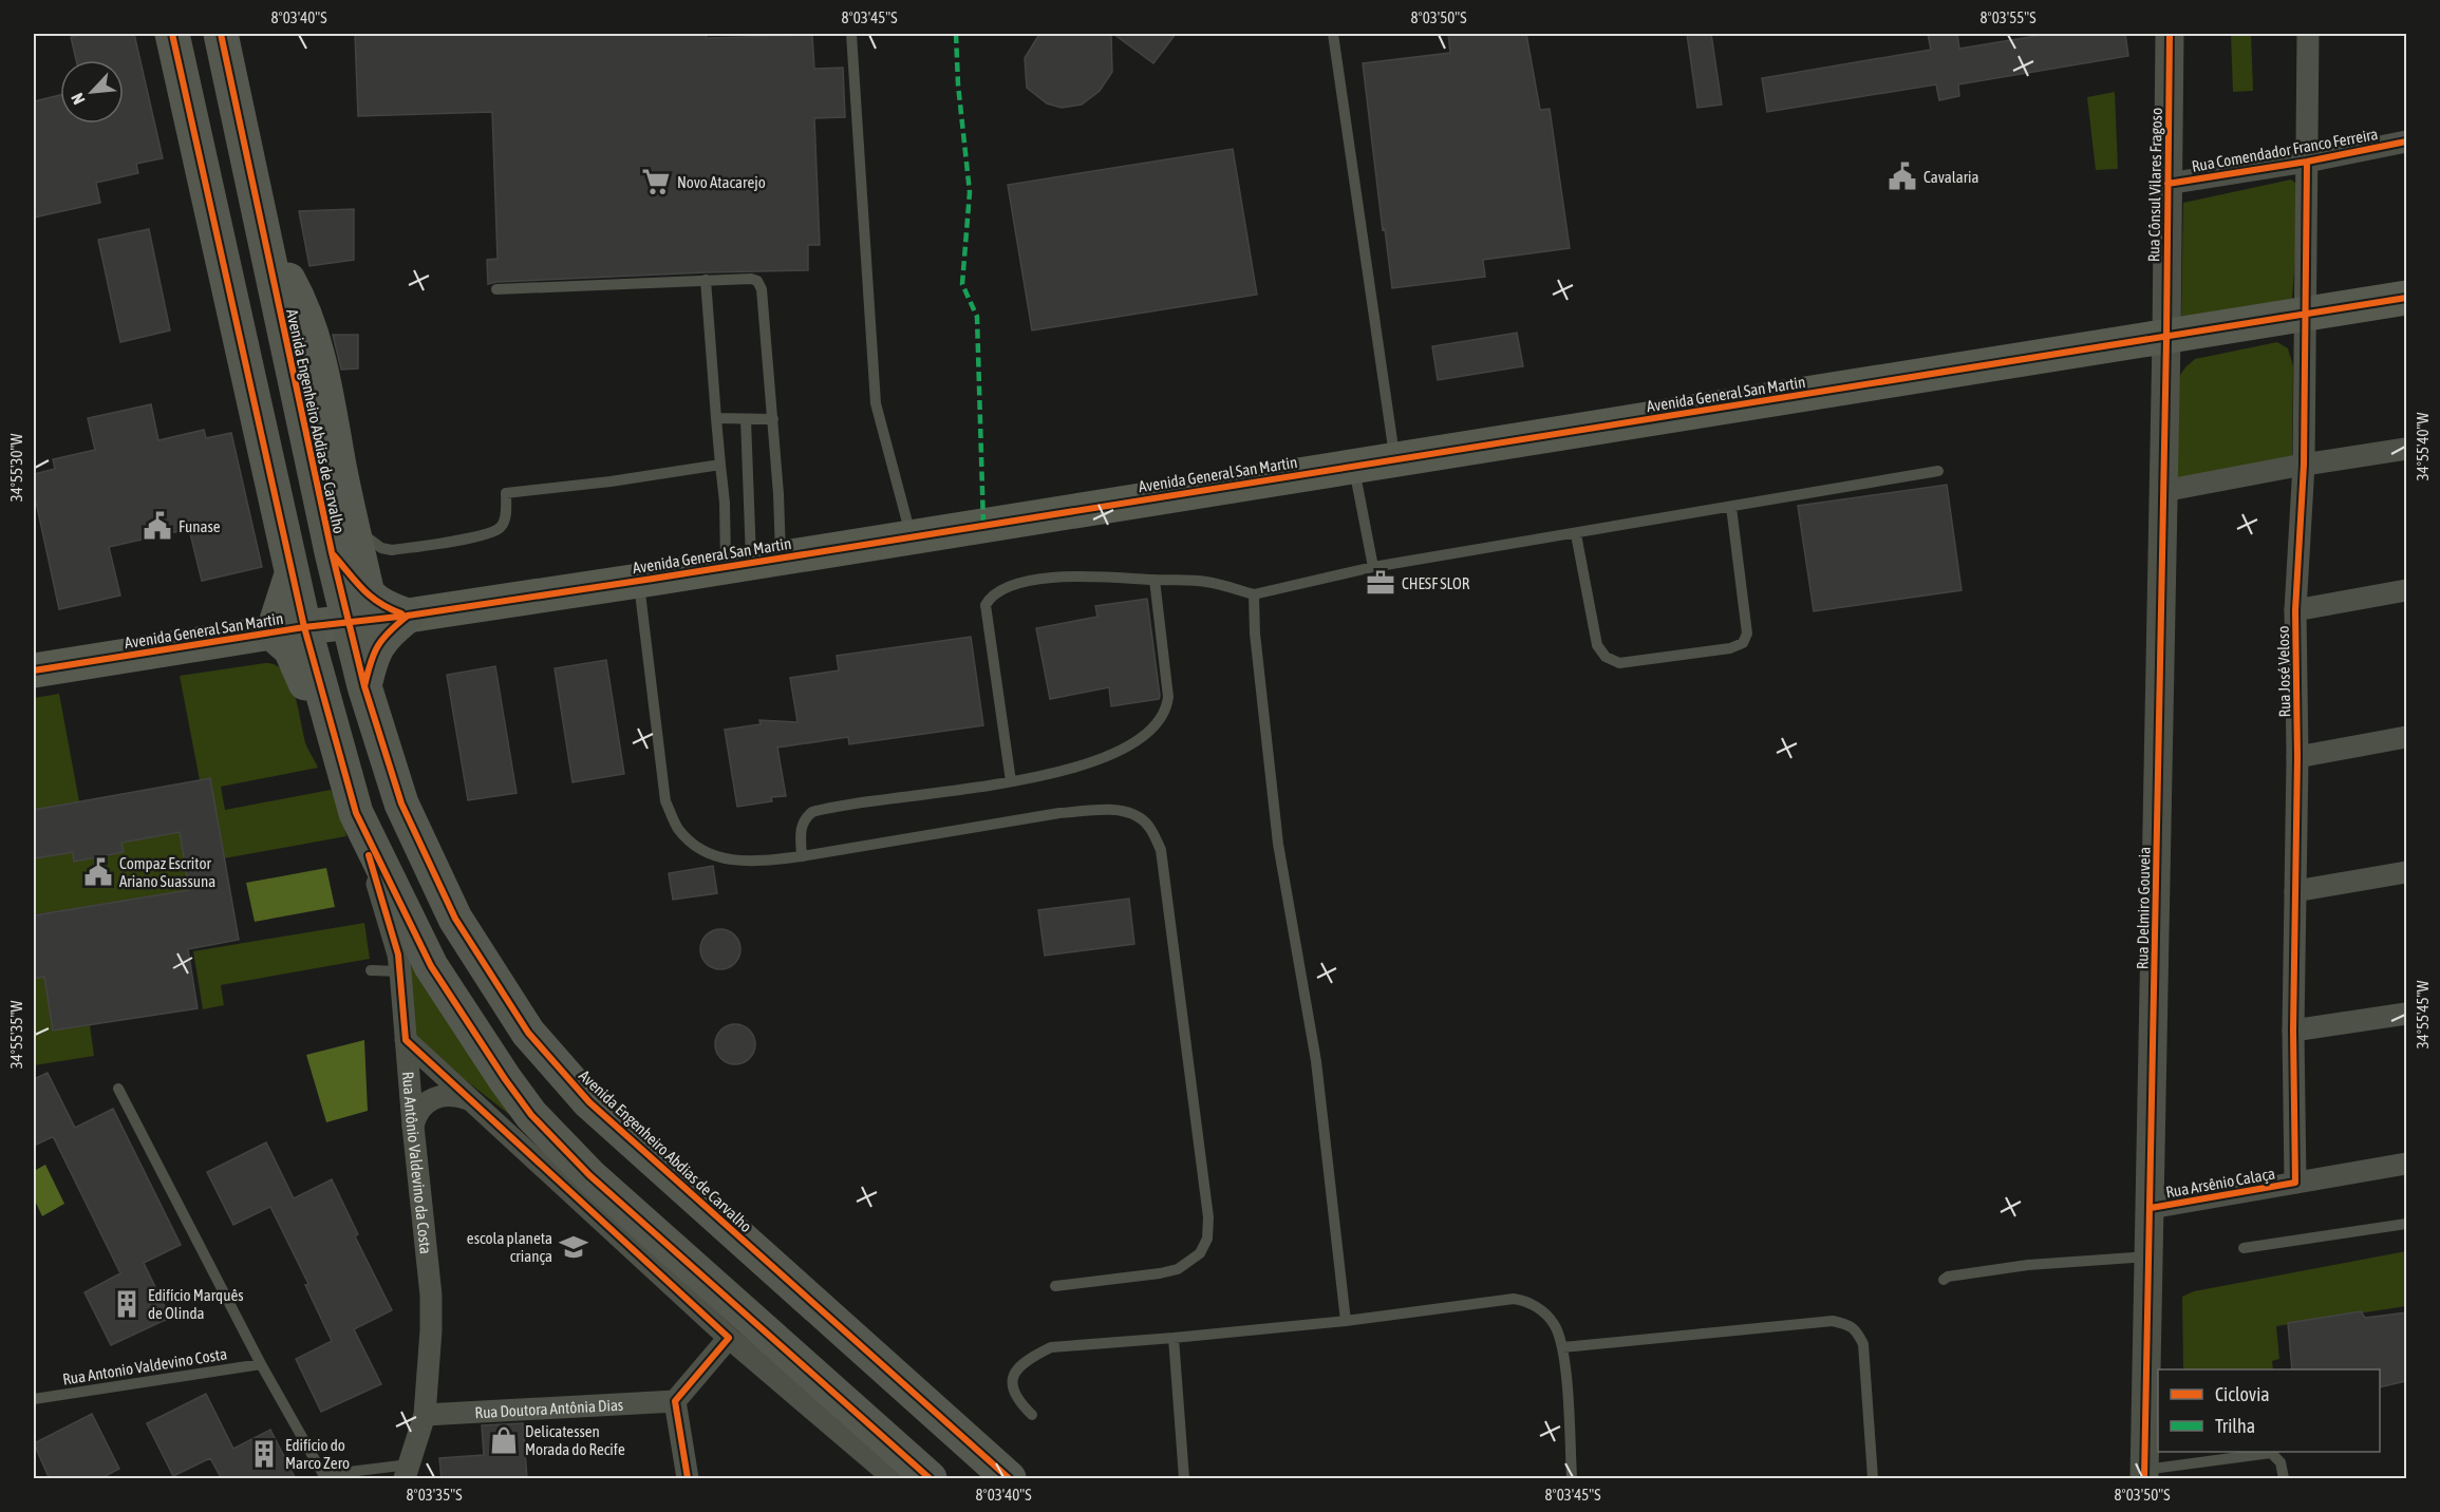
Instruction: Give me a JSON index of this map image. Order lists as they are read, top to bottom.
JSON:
{
  "streets": {
    "highway": ["Avenida Engenheiro Abdias de Carvalho"],
    "main road": ["Avenida General San Martin"],
    "street": [
      "Rua Comendador Franco Ferreira",
      "Rua Cônsul Vilares Fragoso",
      "Rua José Veloso",
      "Rua Delmiro Gouveia",
      "Rua Antônio Valdevino da Costa",
      "Rua Arsênio Calaça",
      "Rua Doutora Antônia Dias"
    ],
    "lane": ["Rua Antonio Valdevino Costa"]
  },
  "crossings": [
    ["Rua Comendador Franco Ferreira", "Rua Cônsul Vilares Fragoso"],
    ["Rua Comendador Franco Ferreira", "Rua José Veloso"],
    ["Rua Cônsul Vilares Fragoso", "Avenida General San Martin"],
    ["Rua Cônsul Vilares Fragoso", "Rua Delmiro Gouveia"],
    ["Avenida General San Martin", "Avenida Engenheiro Abdias de Carvalho"],
    ["Avenida General San Martin", "Rua José Veloso"],
    ["Avenida General San Martin", "Rua Delmiro Gouveia"],
    ["Rua José Veloso", "Rua Arsênio Calaça"],
    ["Rua Delmiro Gouveia", "Rua Arsênio Calaça"],
    ["Rua Antônio Valdevino da Costa", "Rua Doutora Antônia Dias"]
  ],
  "places": {
    "public building": ["Cavalaria", "Funase", "Compaz Escritor Ariano Suassuna"],
    "supermarket": ["Novo Atacarejo"],
    "office": ["CHESF SLOR"],
    "school or university": ["escola planeta criança"],
    "building": ["Edifício Marquês de Olinda", "Edifício do Marco Zero"],
    "shop": ["Delicatessen Morada do Recife"]
  },
  "legend": ["Ciclovia", "Trilha"],
  "north": "bottom left",
  "coordinates": [
    "8°03'40\"S",
    "8°03'45\"S",
    "8°03'50\"S",
    "8°03'55\"S",
    "34°55'40\"W",
    "34°55'30\"W",
    "34°55'45\"W",
    "34°55'35\"W",
    "8°03'35\"S"
  ]
}
